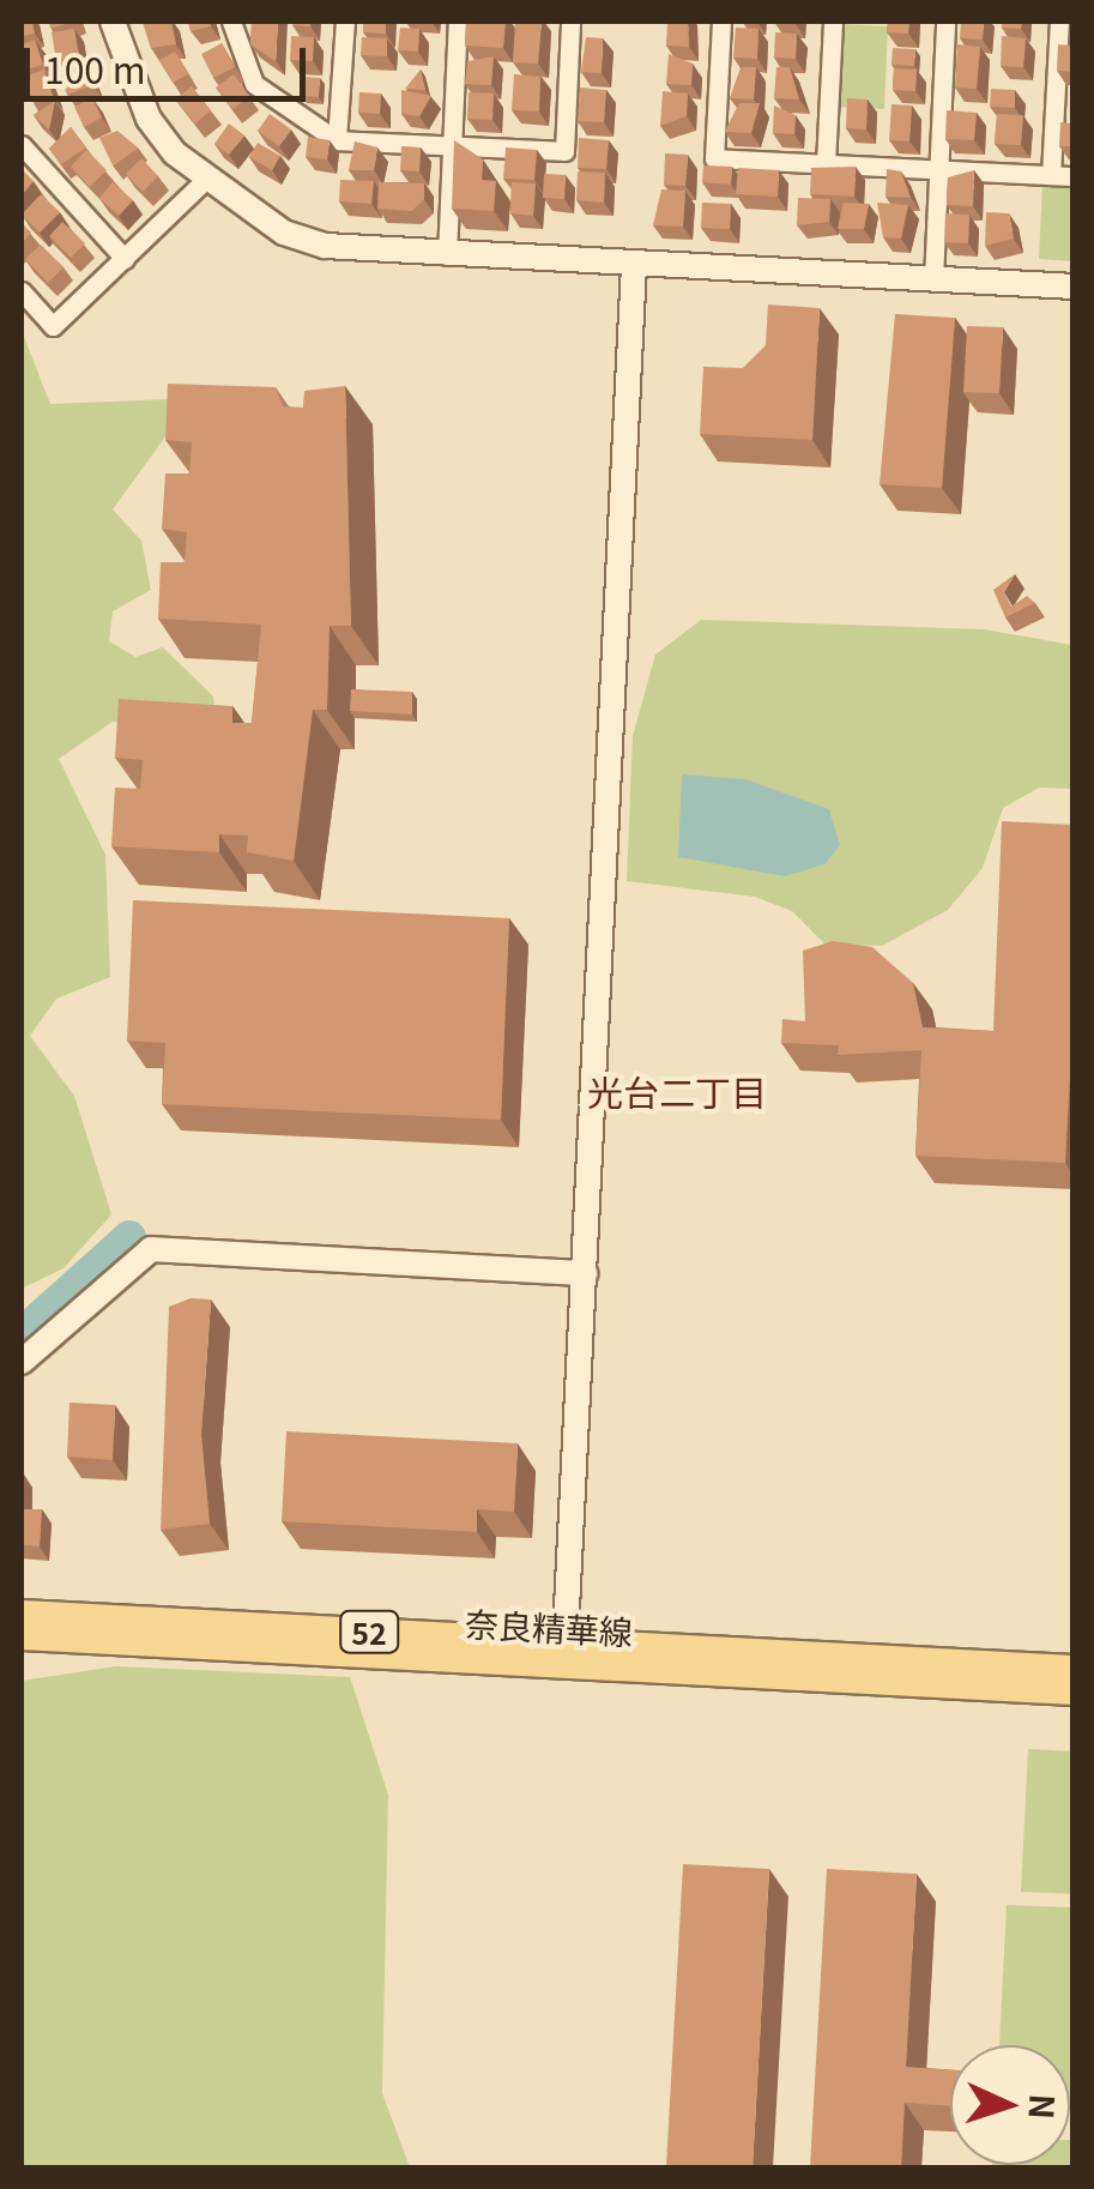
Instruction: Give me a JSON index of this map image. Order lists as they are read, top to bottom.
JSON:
{
  "streets": {
    "main road": ["奈良精華線", "52"]
  },
  "districts": ["光台二丁目"],
  "scale_bar": "100 m",
  "north": "right"
}
